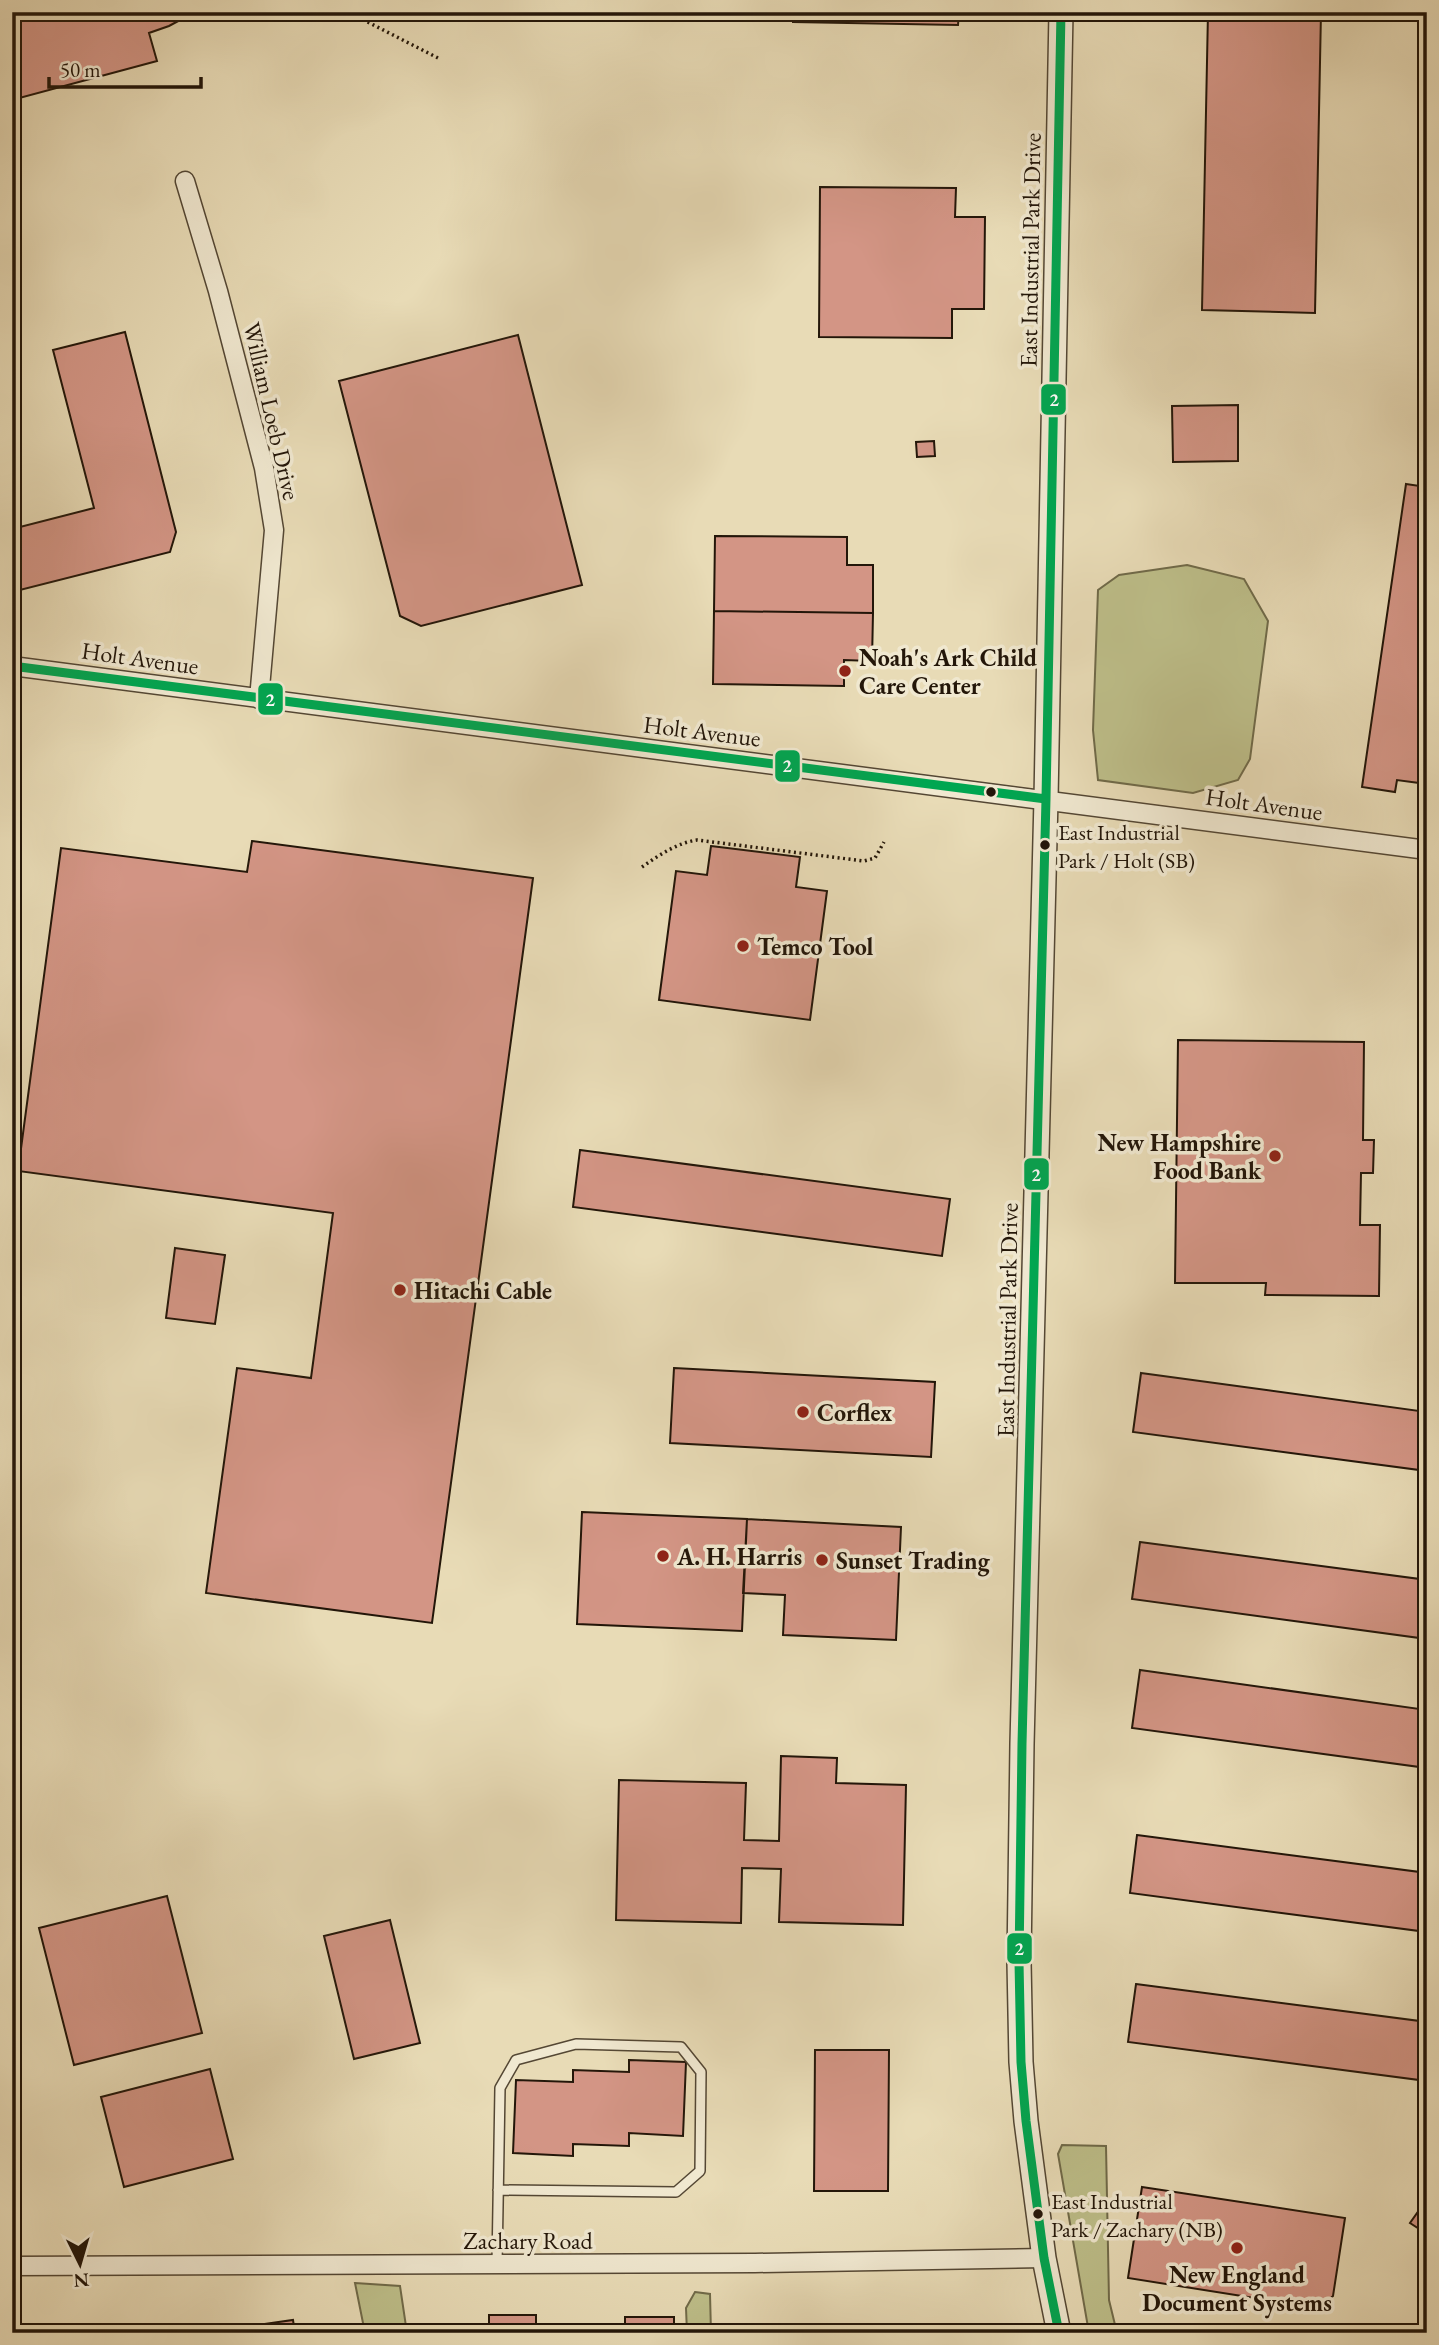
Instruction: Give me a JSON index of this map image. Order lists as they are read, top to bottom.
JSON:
{
  "streets": {
    "street": [
      "East Industrial Park Drive",
      "William Loeb Drive",
      "Holt Avenue",
      "Zachary Road"
    ]
  },
  "crossings": [
    ["East Industrial Park Drive", "Holt Avenue"],
    ["East Industrial Park Drive", "Zachary Road"],
    ["William Loeb Drive", "Holt Avenue"]
  ],
  "places": [
    "Noah's Ark Child Care Center",
    "East Industrial Park / Holt (SB)",
    "Temco Tool",
    "New Hampshire Food Bank",
    "Hitachi Cable",
    "Corflex",
    "A. H. Harris",
    "Sunset Trading",
    "East Industrial Park / Zachary (NB)",
    "New England Document Systems"
  ],
  "lines": ["transit line 2"],
  "scale_bar": "50 m",
  "north": "bottom"
}
